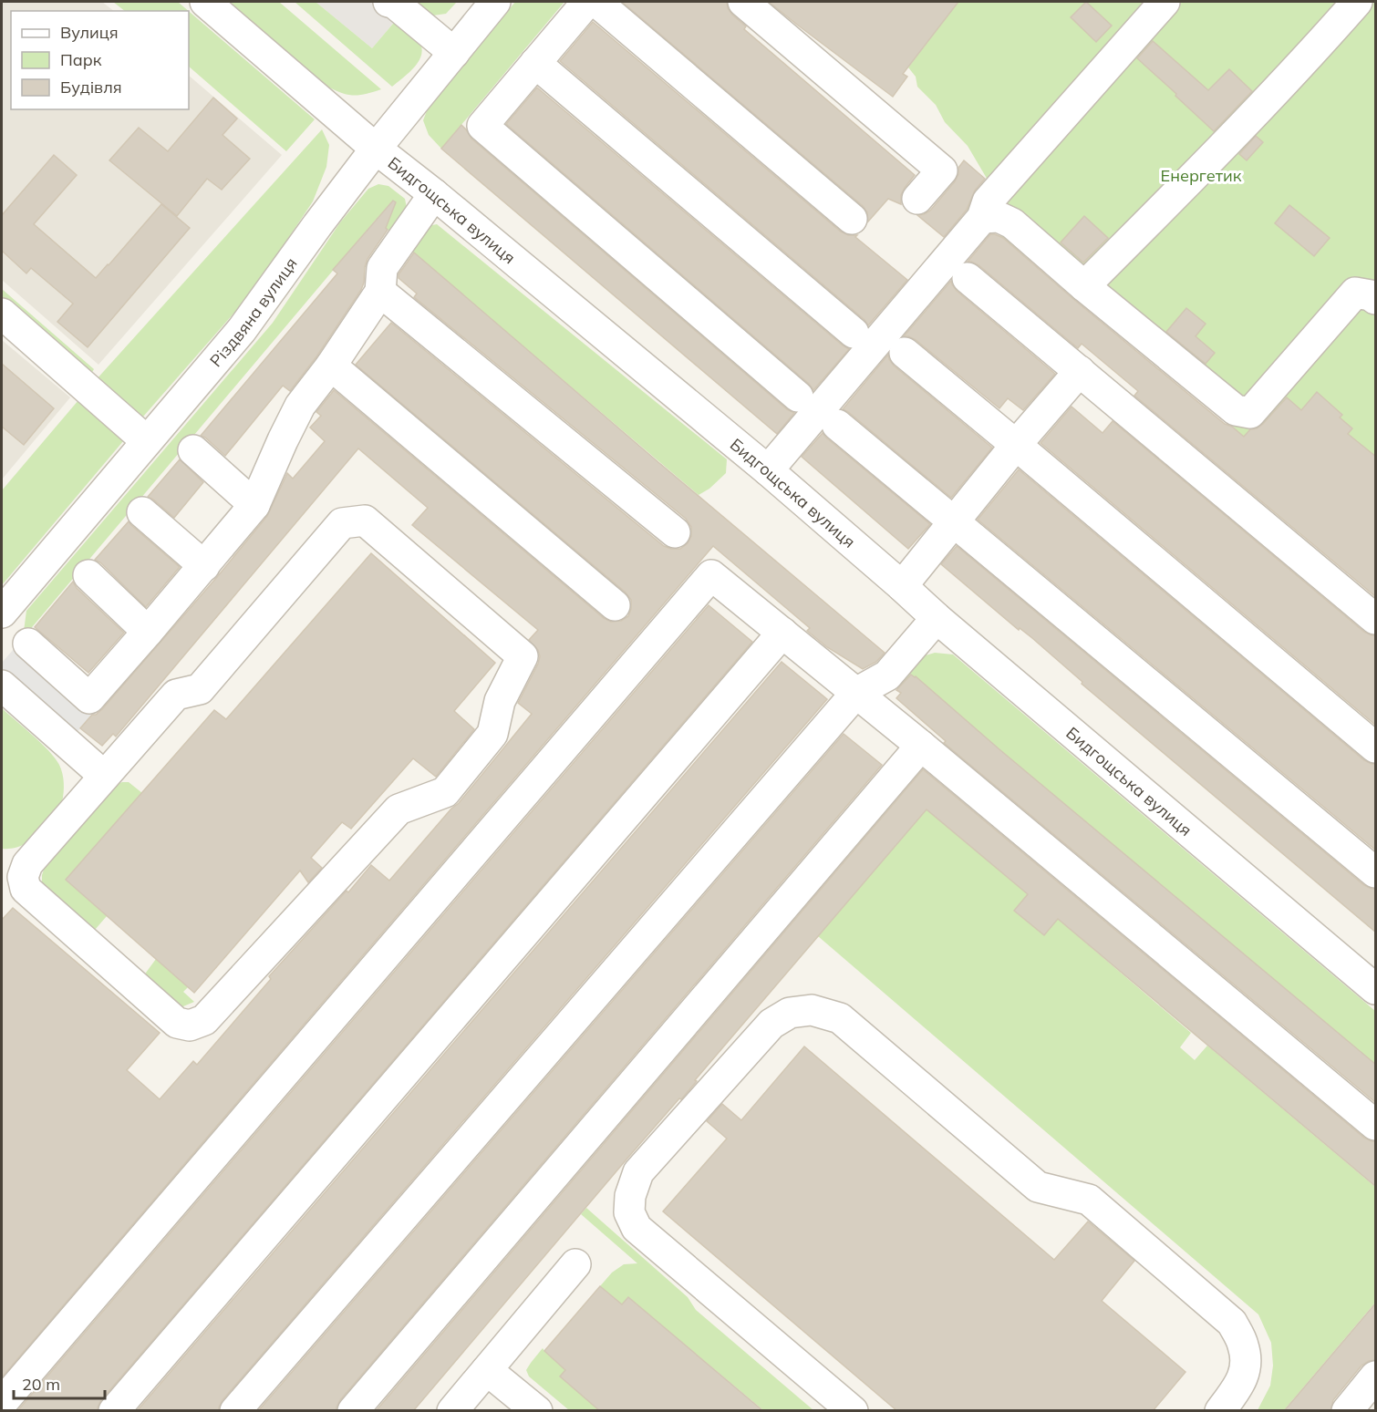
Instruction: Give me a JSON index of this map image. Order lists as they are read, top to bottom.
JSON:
{
  "streets": {
    "street": ["Бидгощська вулиця", "Різдвяна вулиця"]
  },
  "crossings": [
    ["Бидгощська вулиця", "Різдвяна вулиця"]
  ],
  "parks": ["Енергетик"],
  "legend": ["Вулиця", "Парк", "Будівля"],
  "scale_bar": "20 m"
}
